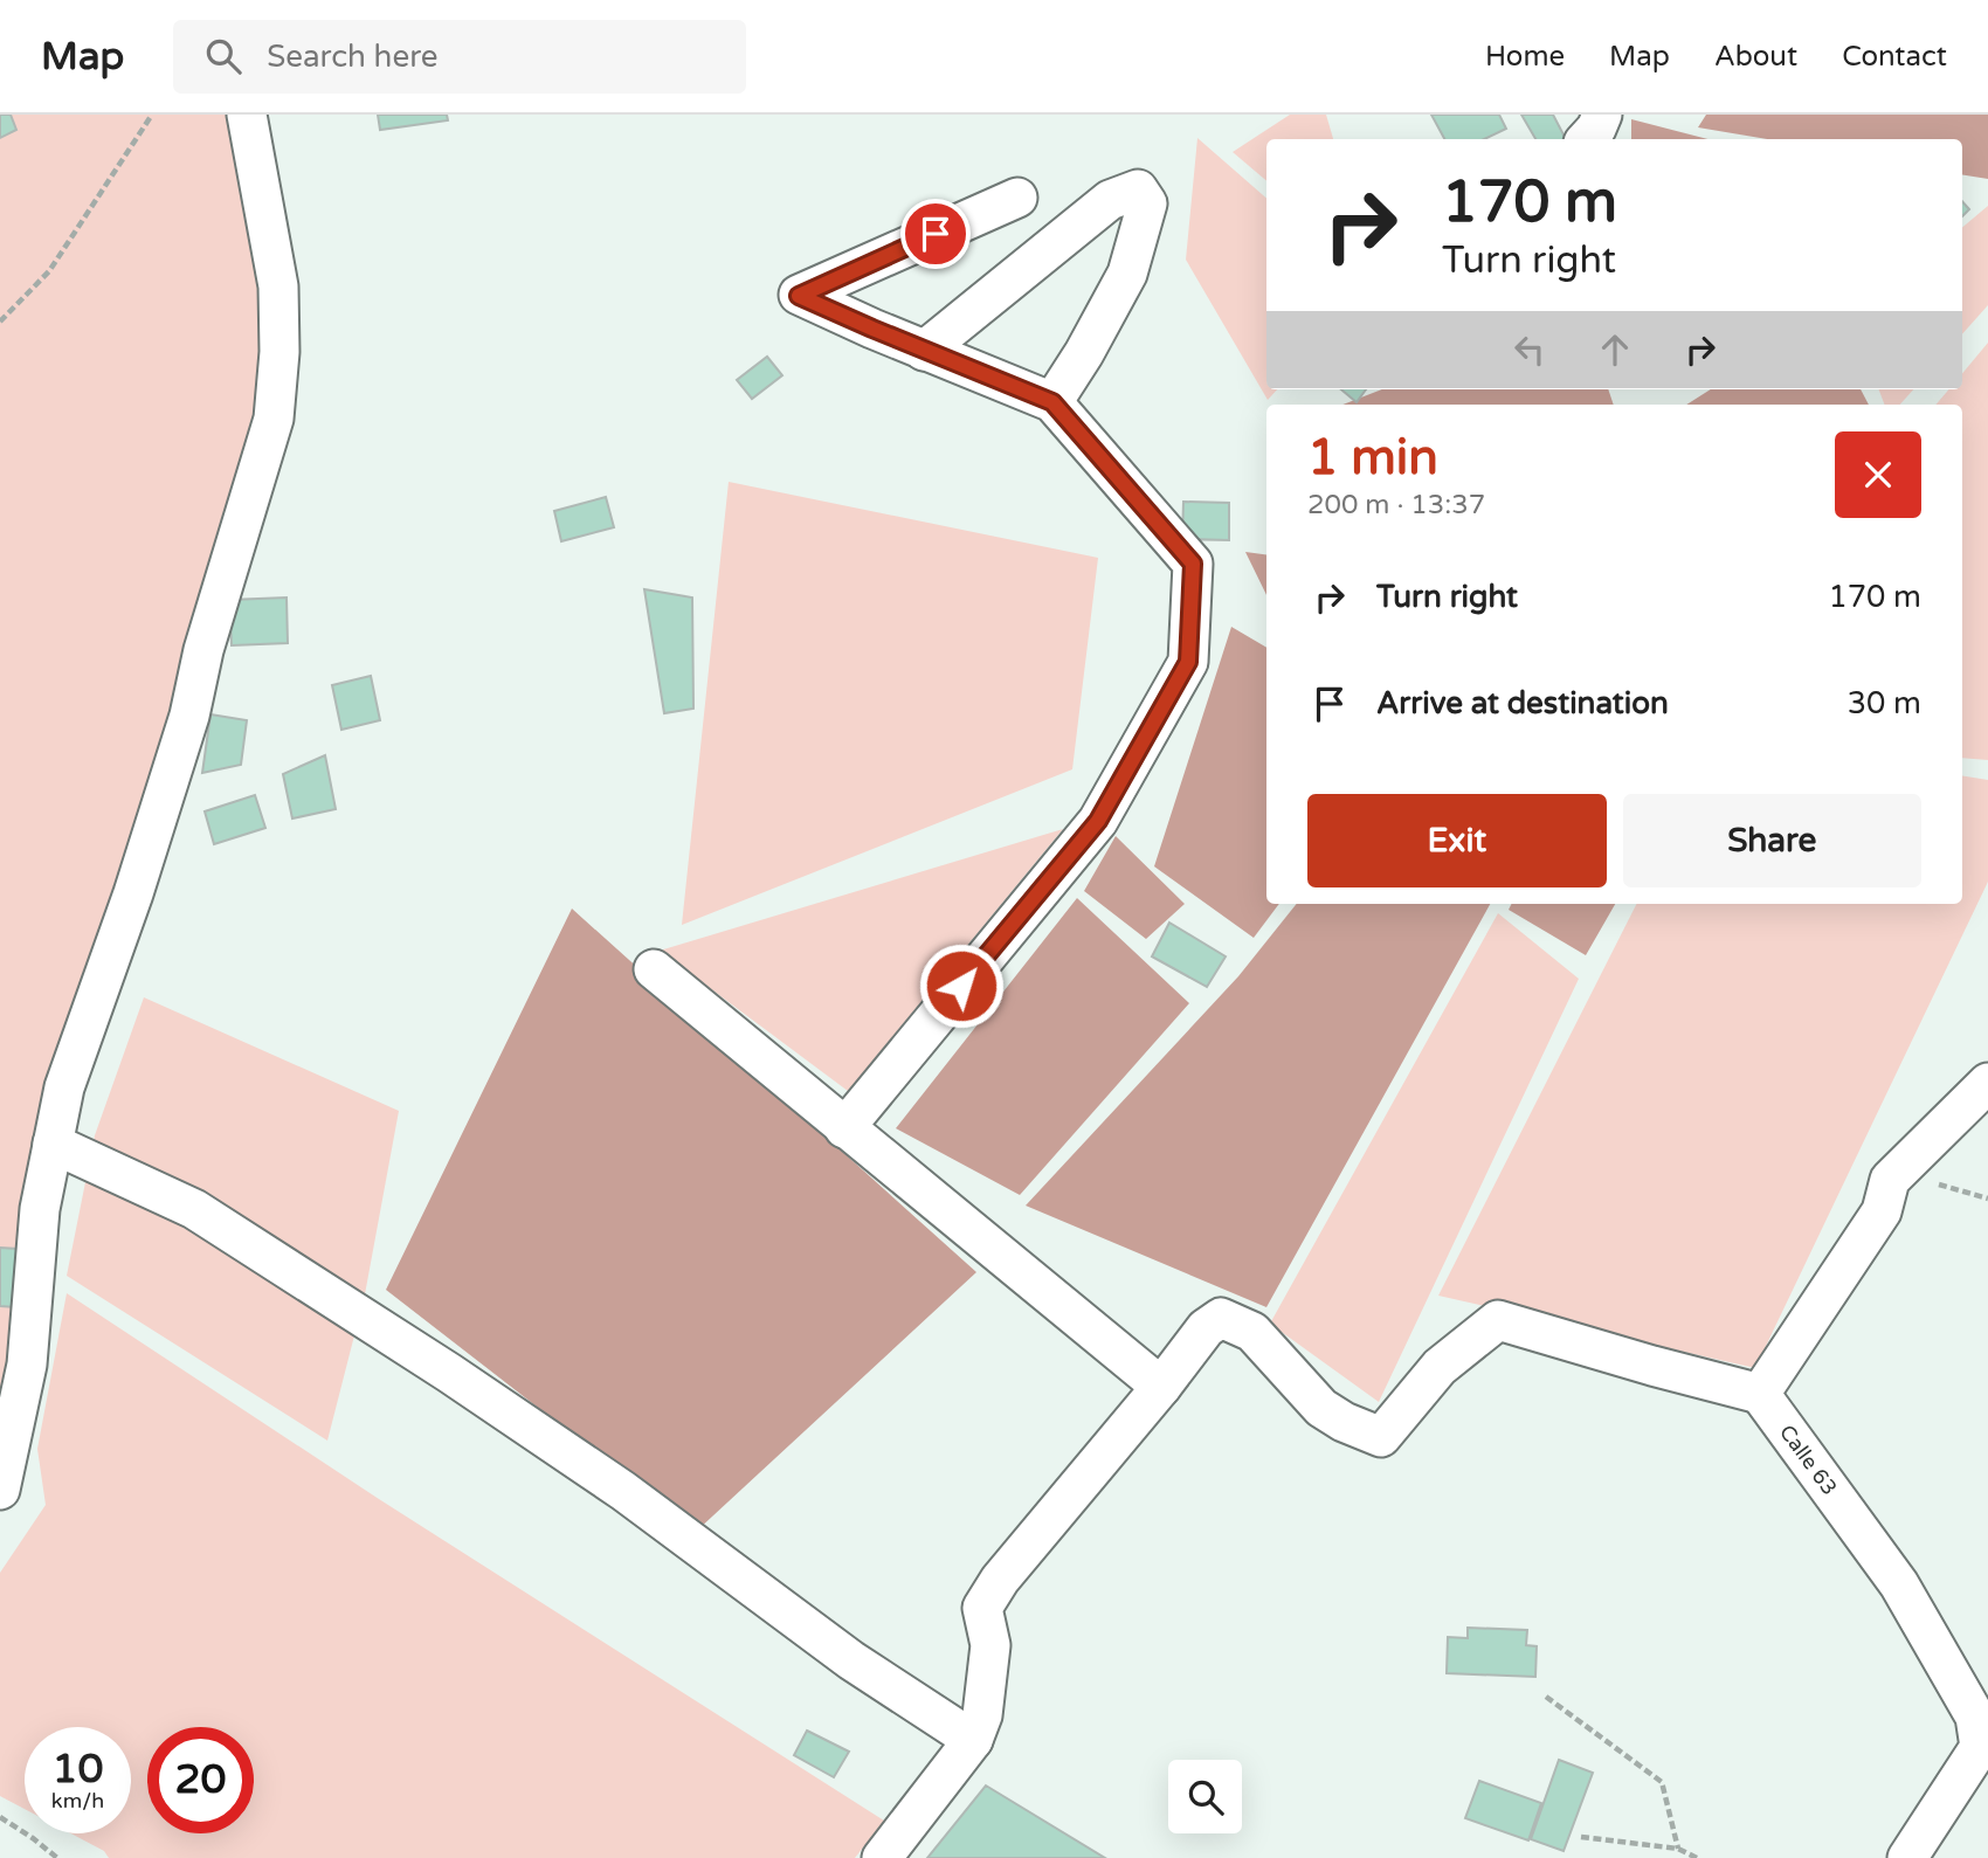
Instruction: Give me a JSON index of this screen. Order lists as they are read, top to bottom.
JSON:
{
  "streets": {
    "street": ["Calle 63"]
  },
  "page": {
    "header": "Map",
    "search": "Search here",
    "nav": [
      "Home",
      "Map",
      "About",
      "Contact"
    ],
    "turn": ["170 m", "Turn right"],
    "heading": ["1 min", "200 m · 13:37"],
    "list": [
      {
        "name": "Turn right",
        "value": "170 m"
      },
      {
        "name": "Arrive at destination",
        "value": "30 m"
      }
    ],
    "buttons": ["Exit", "Share"],
    "speed": "10 km/h",
    "limit": "20"
  }
}
